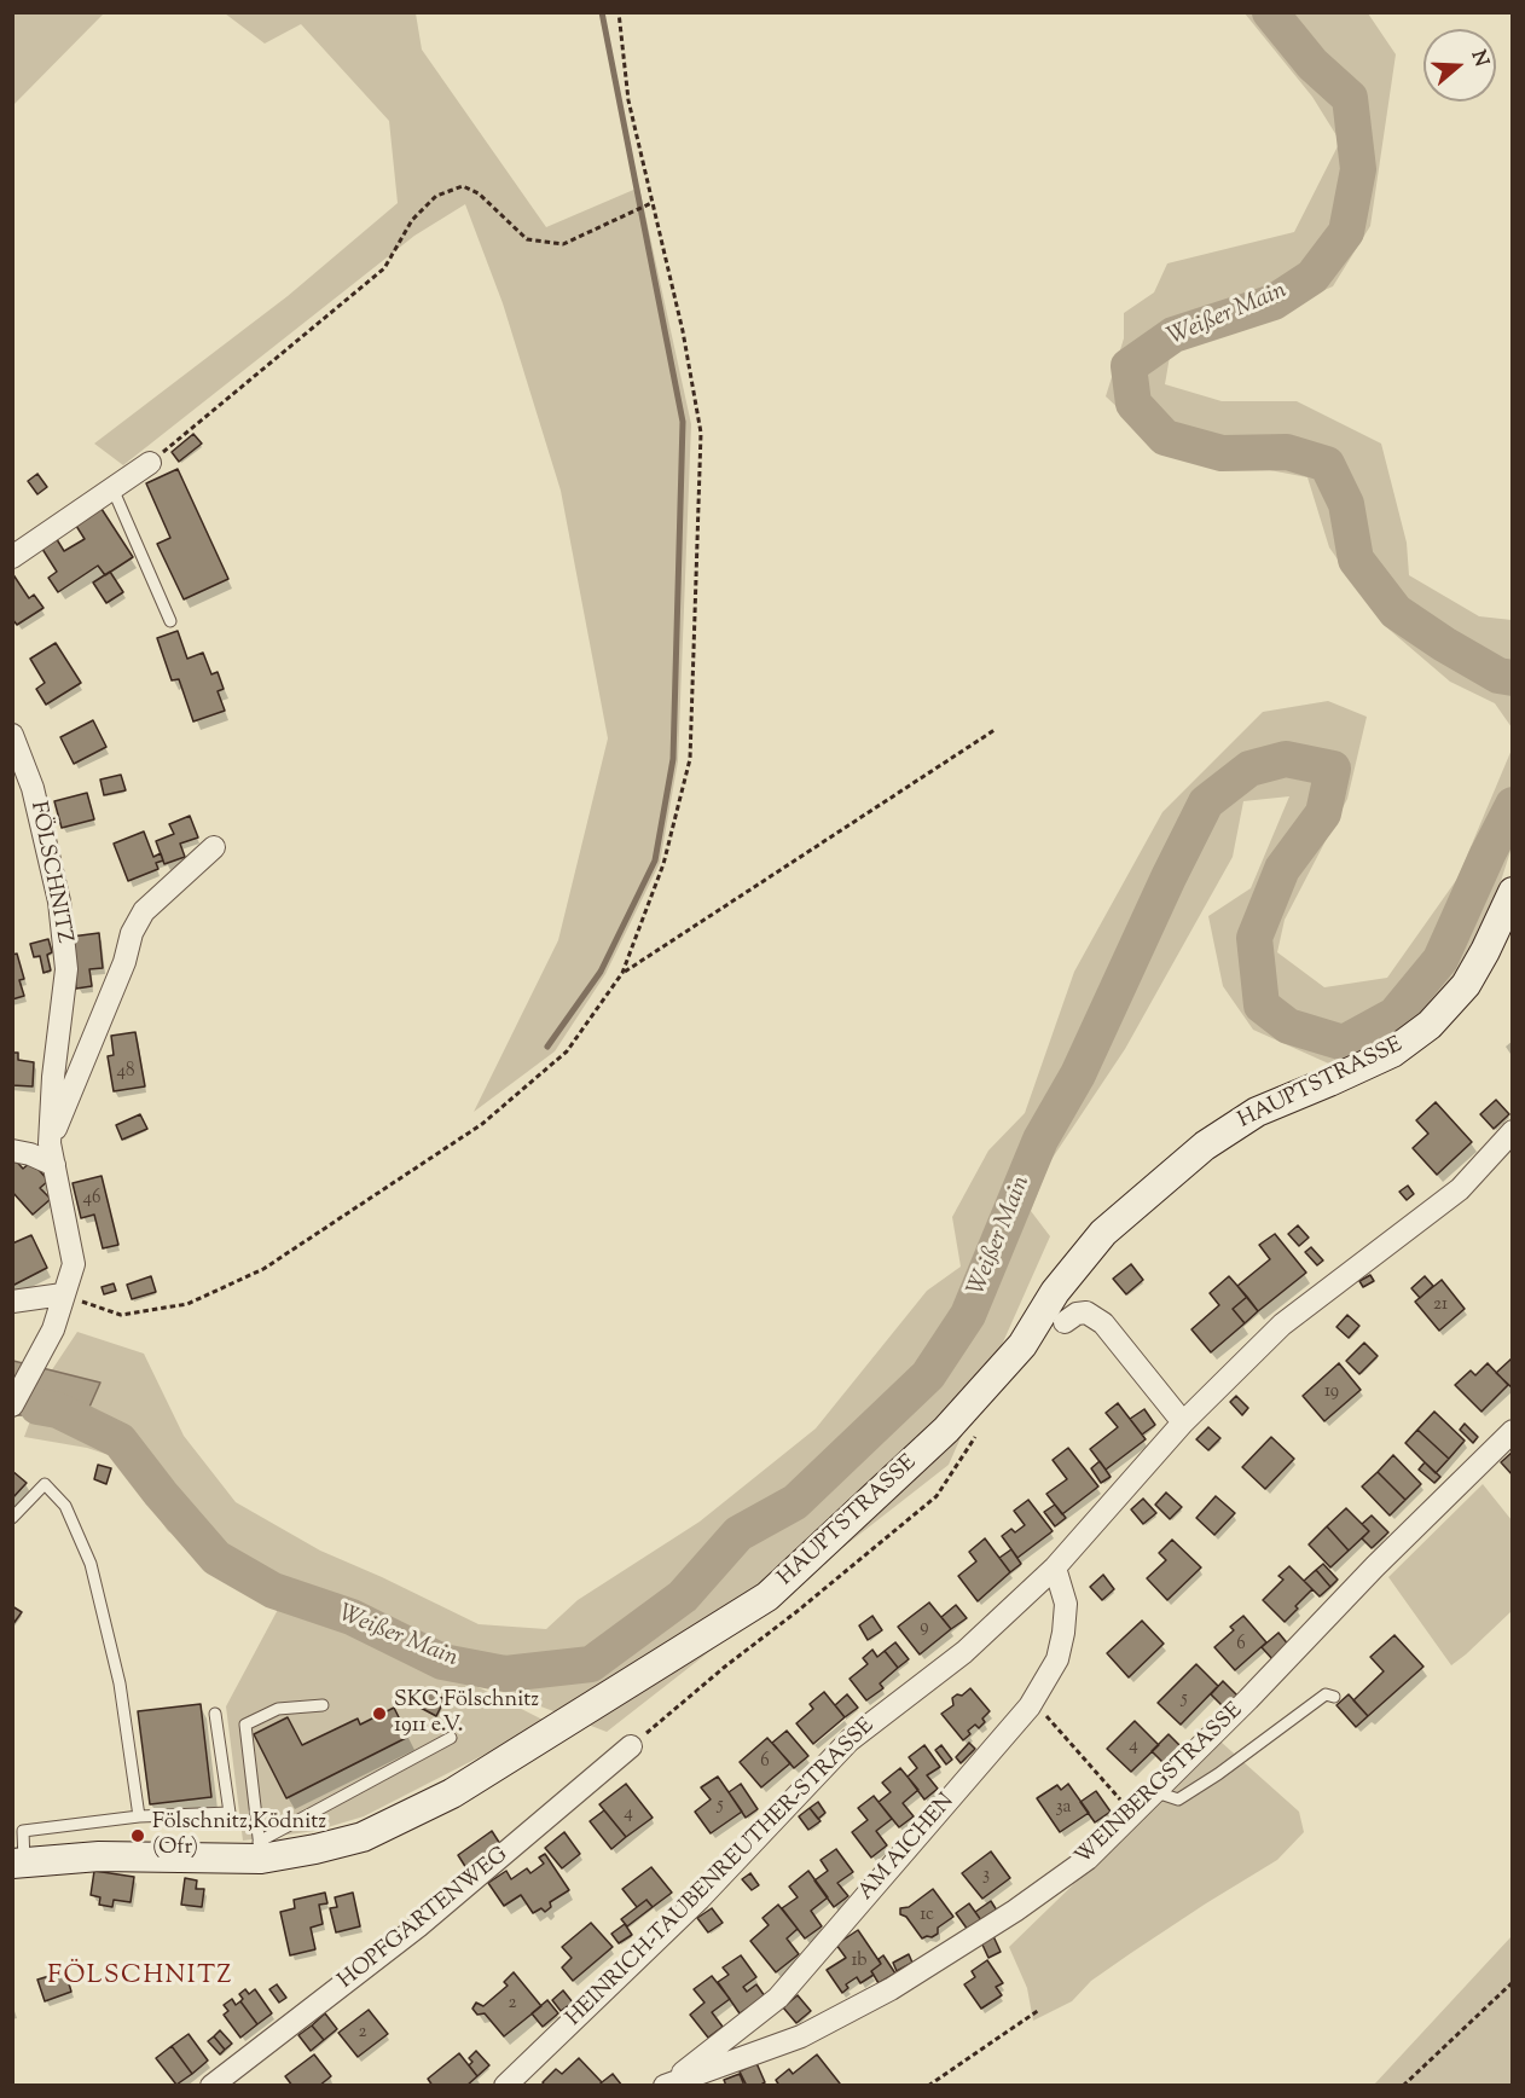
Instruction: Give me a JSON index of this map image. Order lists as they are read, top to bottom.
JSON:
{
  "streets": {
    "main road": ["HAUPTSTRASSE"],
    "street": [
      "FÖLSCHNITZ",
      "WEINBERGSTRASSE",
      "AM AICHEN",
      "HEINRICH-TAUBENREUTHER-STRASSE",
      "HOPFGARTENWEG"
    ]
  },
  "crossings": [
    ["WEINBERGSTRASSE", "AM AICHEN"],
    ["AM AICHEN", "HEINRICH-TAUBENREUTHER-STRASSE"]
  ],
  "districts": ["FÖLSCHNITZ"],
  "water": ["Weißer Main"],
  "places": ["SKC Fölschnitz 1911 e.V.", "Fölschnitz,Ködnitz (Ofr)"],
  "house_numbers": [
    "48",
    "46",
    "21",
    "19",
    "9",
    "6",
    "5",
    "4",
    "6",
    "5",
    "3a",
    "4",
    "3",
    "1c",
    "1b",
    "2",
    "2"
  ],
  "north": "right"
}
